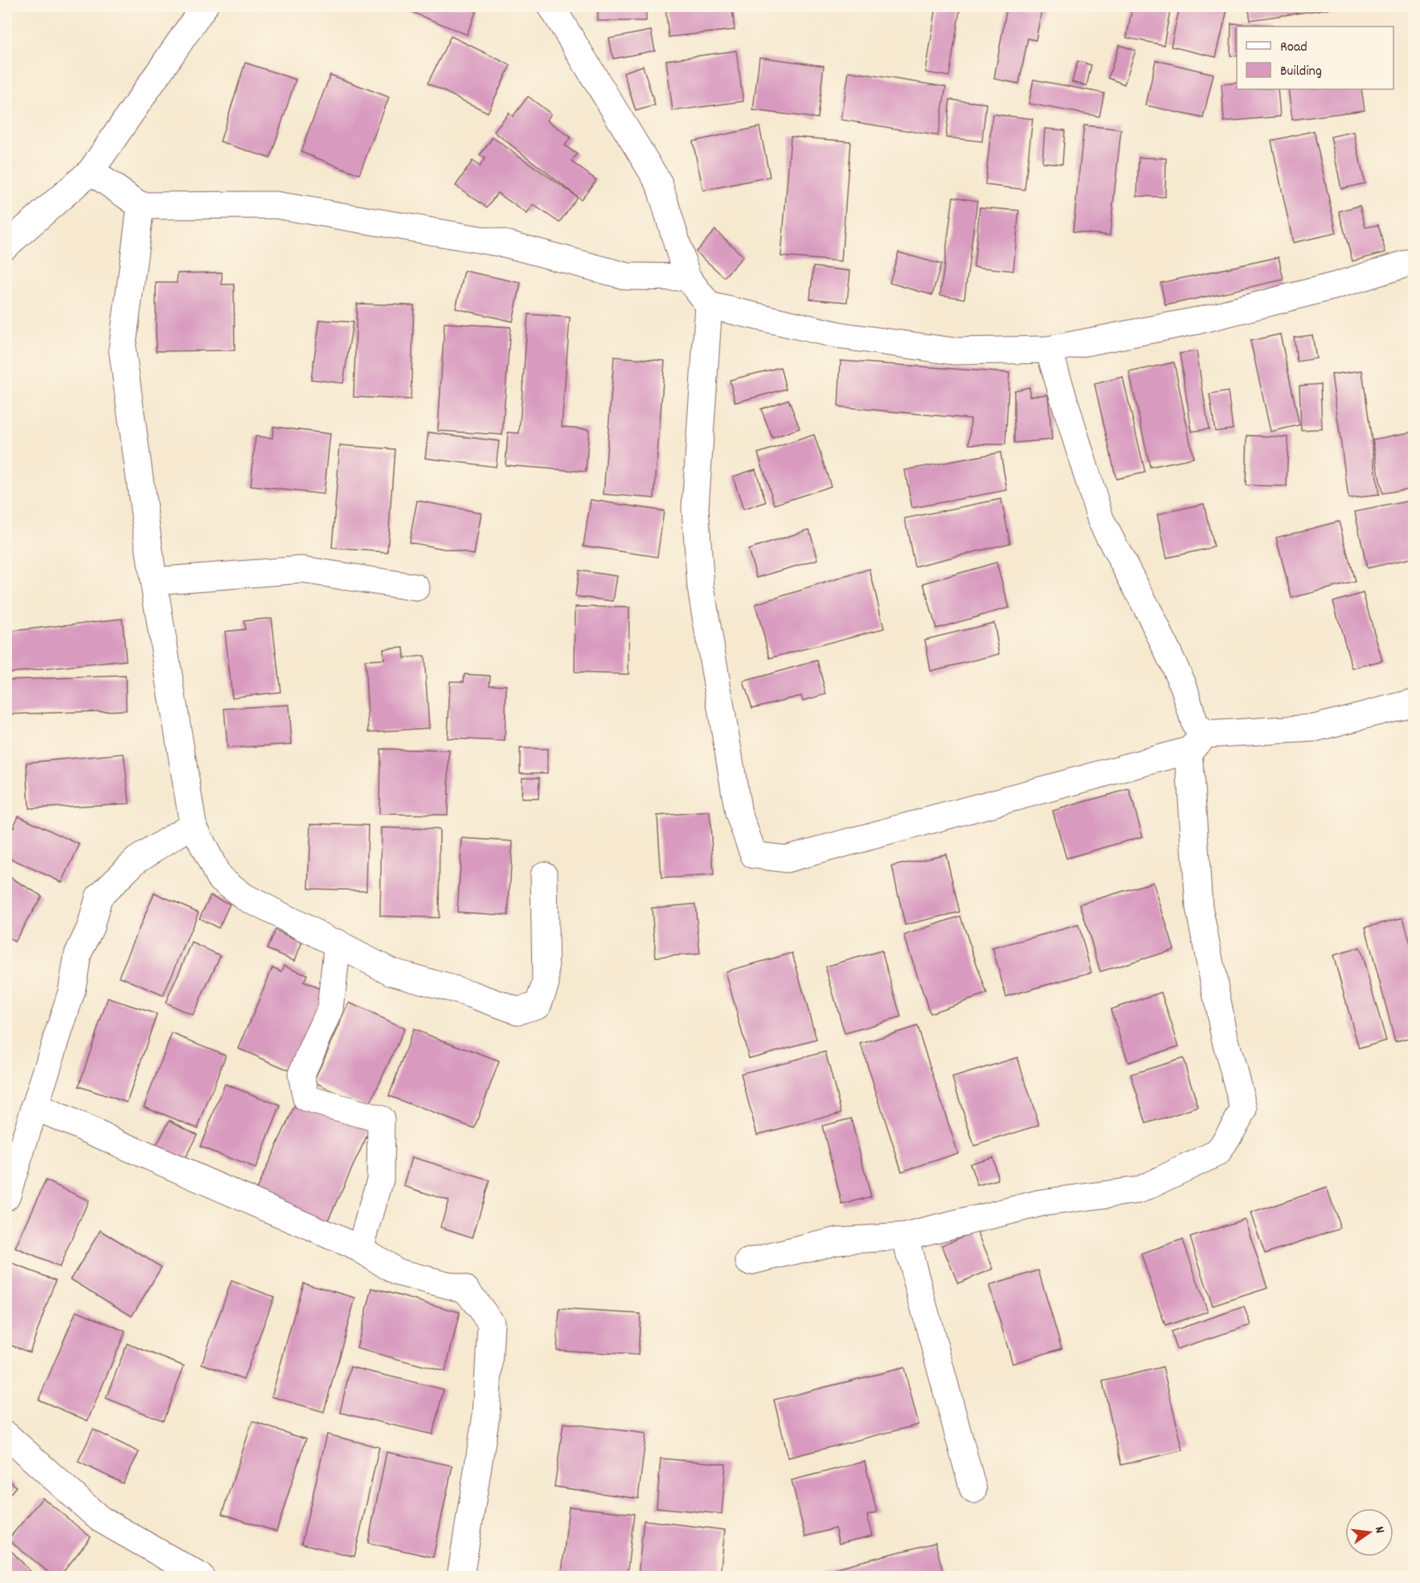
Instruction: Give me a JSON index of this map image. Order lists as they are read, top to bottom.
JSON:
{
  "legend": ["Road", "Building"],
  "north": "right"
}
